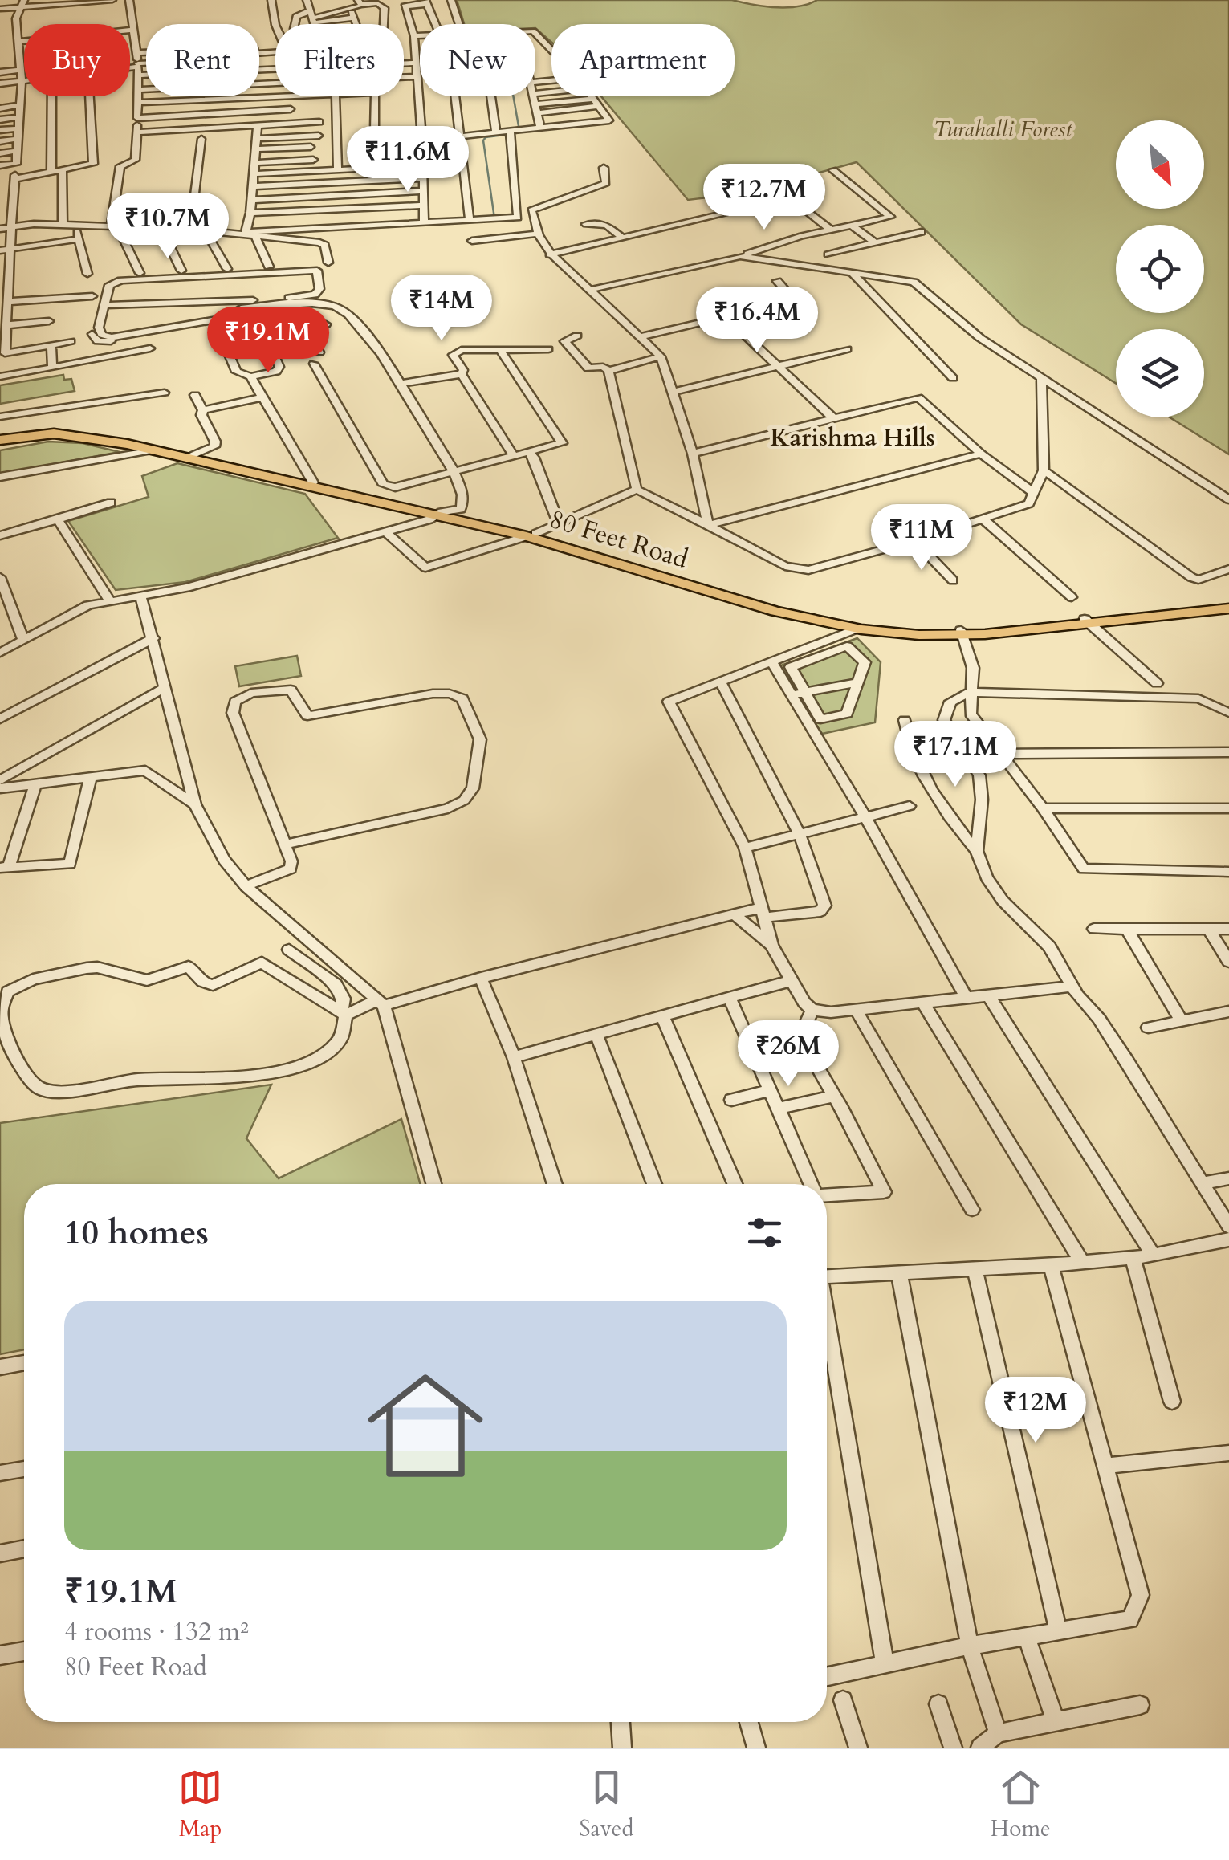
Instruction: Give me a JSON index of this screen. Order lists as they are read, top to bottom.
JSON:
{
  "streets": {
    "main road": ["80 Feet Road"]
  },
  "districts": ["Karishma Hills"],
  "parks": ["Turahalli Forest"],
  "north": "bottom right",
  "page": {
    "chip": [
      "Buy",
      "Rent",
      "Filters",
      "New",
      "Apartment"
    ],
    "price": [
      "₹11.6M",
      "₹12.7M",
      "₹10.7M",
      "₹14M",
      "₹16.4M",
      "₹19.1M",
      "₹11M",
      "₹17.1M",
      "₹26M",
      "₹12M"
    ],
    "heading": "10 homes",
    "list": [
      {
        "name": "₹19.1M",
        "note": "4 rooms · 132 m² · 80 Feet Road"
      }
    ],
    "tabs": ["Map", "Saved", "Home"]
  }
}
